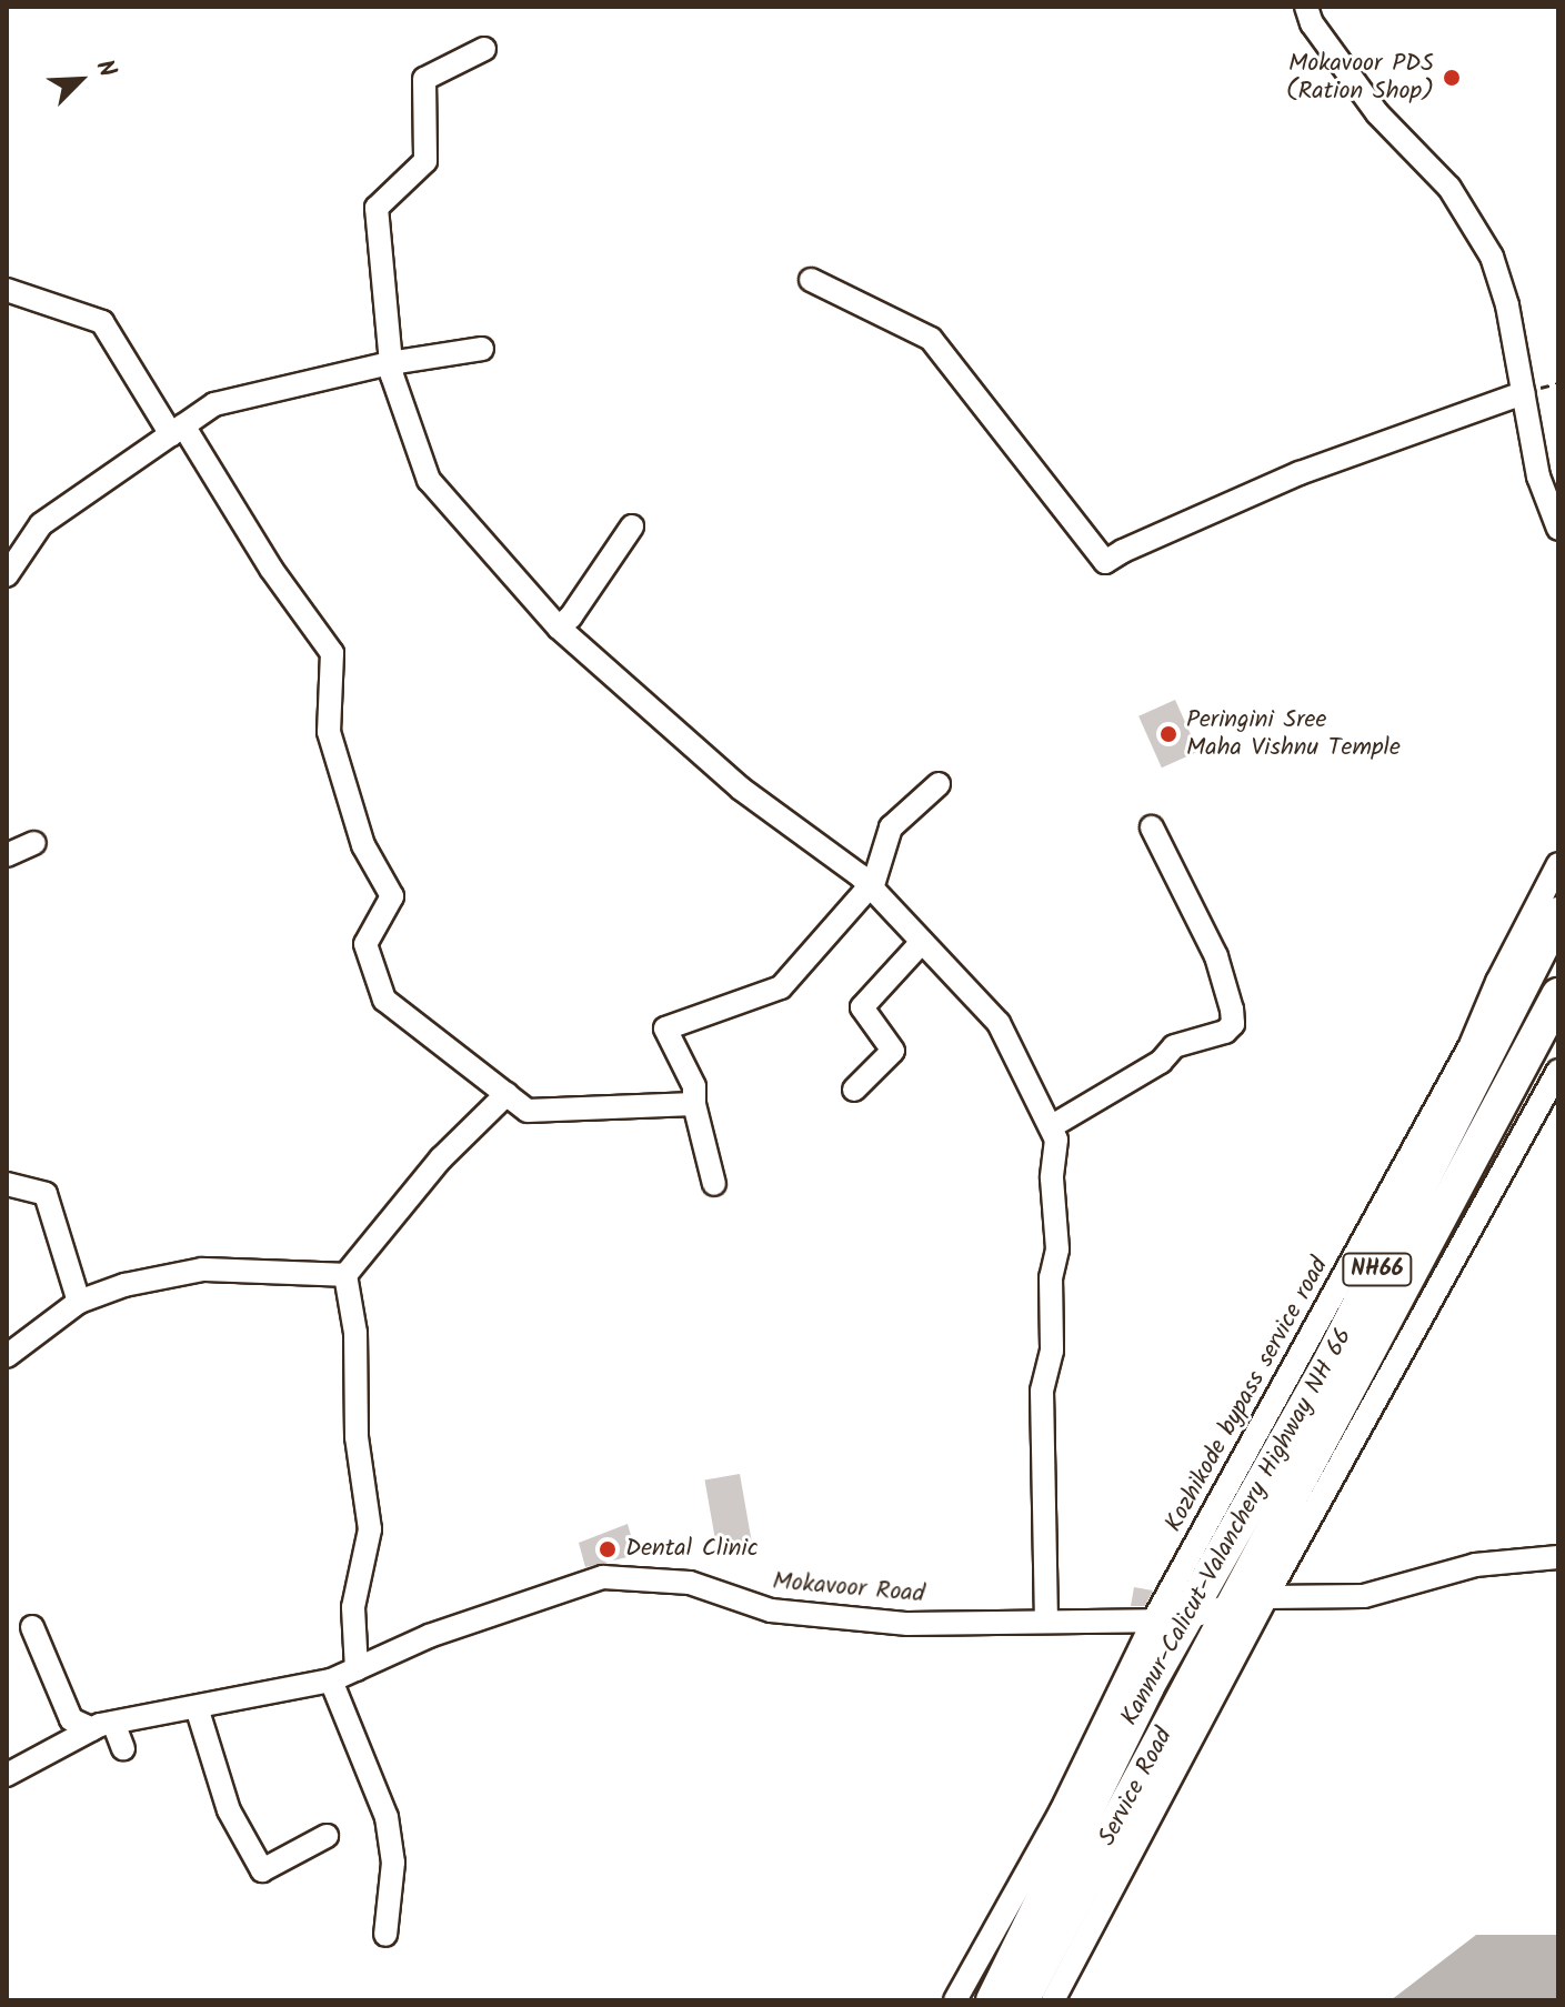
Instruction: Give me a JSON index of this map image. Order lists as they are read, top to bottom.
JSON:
{
  "streets": {
    "highway": ["NH66", "Kannur-Calicut-Valanchery Highway NH 66"],
    "street": ["Kozhikode bypass service road", "Mokavoor Road", "Service Road"]
  },
  "crossings": [
    ["Kozhikode bypass service road", "Kannur-Calicut-Valanchery Highway NH 66"],
    ["Kozhikode bypass service road", "Mokavoor Road"],
    ["Kannur-Calicut-Valanchery Highway NH 66", "Mokavoor Road"],
    ["Mokavoor Road", "Service Road"]
  ],
  "places": ["Mokavoor PDS (Ration Shop)", "Peringini Sree Maha Vishnu Temple", "Dental Clinic"],
  "north": "top right"
}
